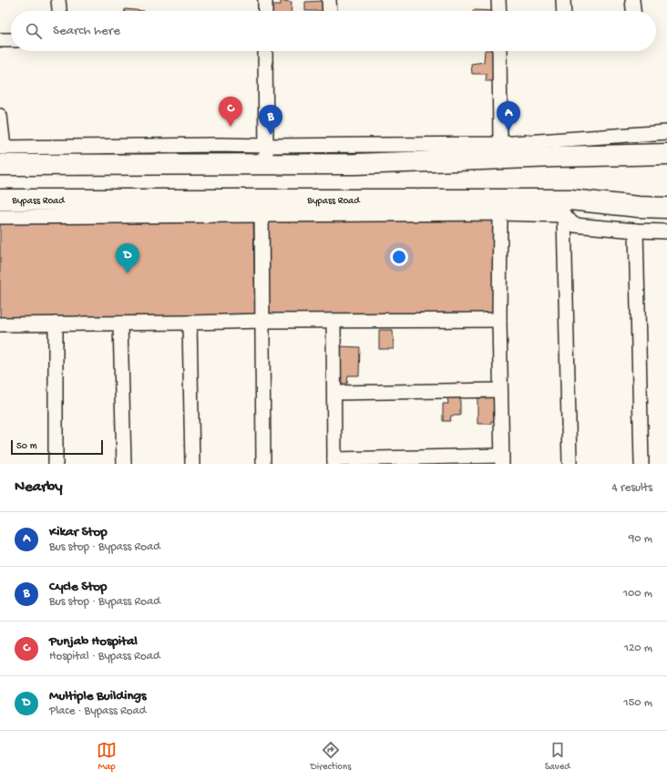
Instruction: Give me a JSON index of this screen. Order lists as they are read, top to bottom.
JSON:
{
  "streets": {
    "main road": ["Bypass Road"]
  },
  "scale_bar": "50 m",
  "page": {
    "search": "Search here",
    "pins": [
      "C",
      "A",
      "B",
      "D"
    ],
    "scale": "50 m",
    "heading": ["Nearby", "4 results"],
    "list": [
      {
        "mark": "A",
        "name": "Kikar Stop",
        "note": "Bus stop · Bypass Road",
        "value": "90 m"
      },
      {
        "mark": "B",
        "name": "Cycle Stop",
        "note": "Bus stop · Bypass Road",
        "value": "100 m"
      },
      {
        "mark": "C",
        "name": "Punjab Hospital",
        "note": "Hospital · Bypass Road",
        "value": "120 m"
      },
      {
        "mark": "D",
        "name": "Multiple Buildings",
        "note": "Place · Bypass Road",
        "value": "150 m"
      }
    ],
    "nav": ["Map", "Directions", "Saved"]
  }
}
